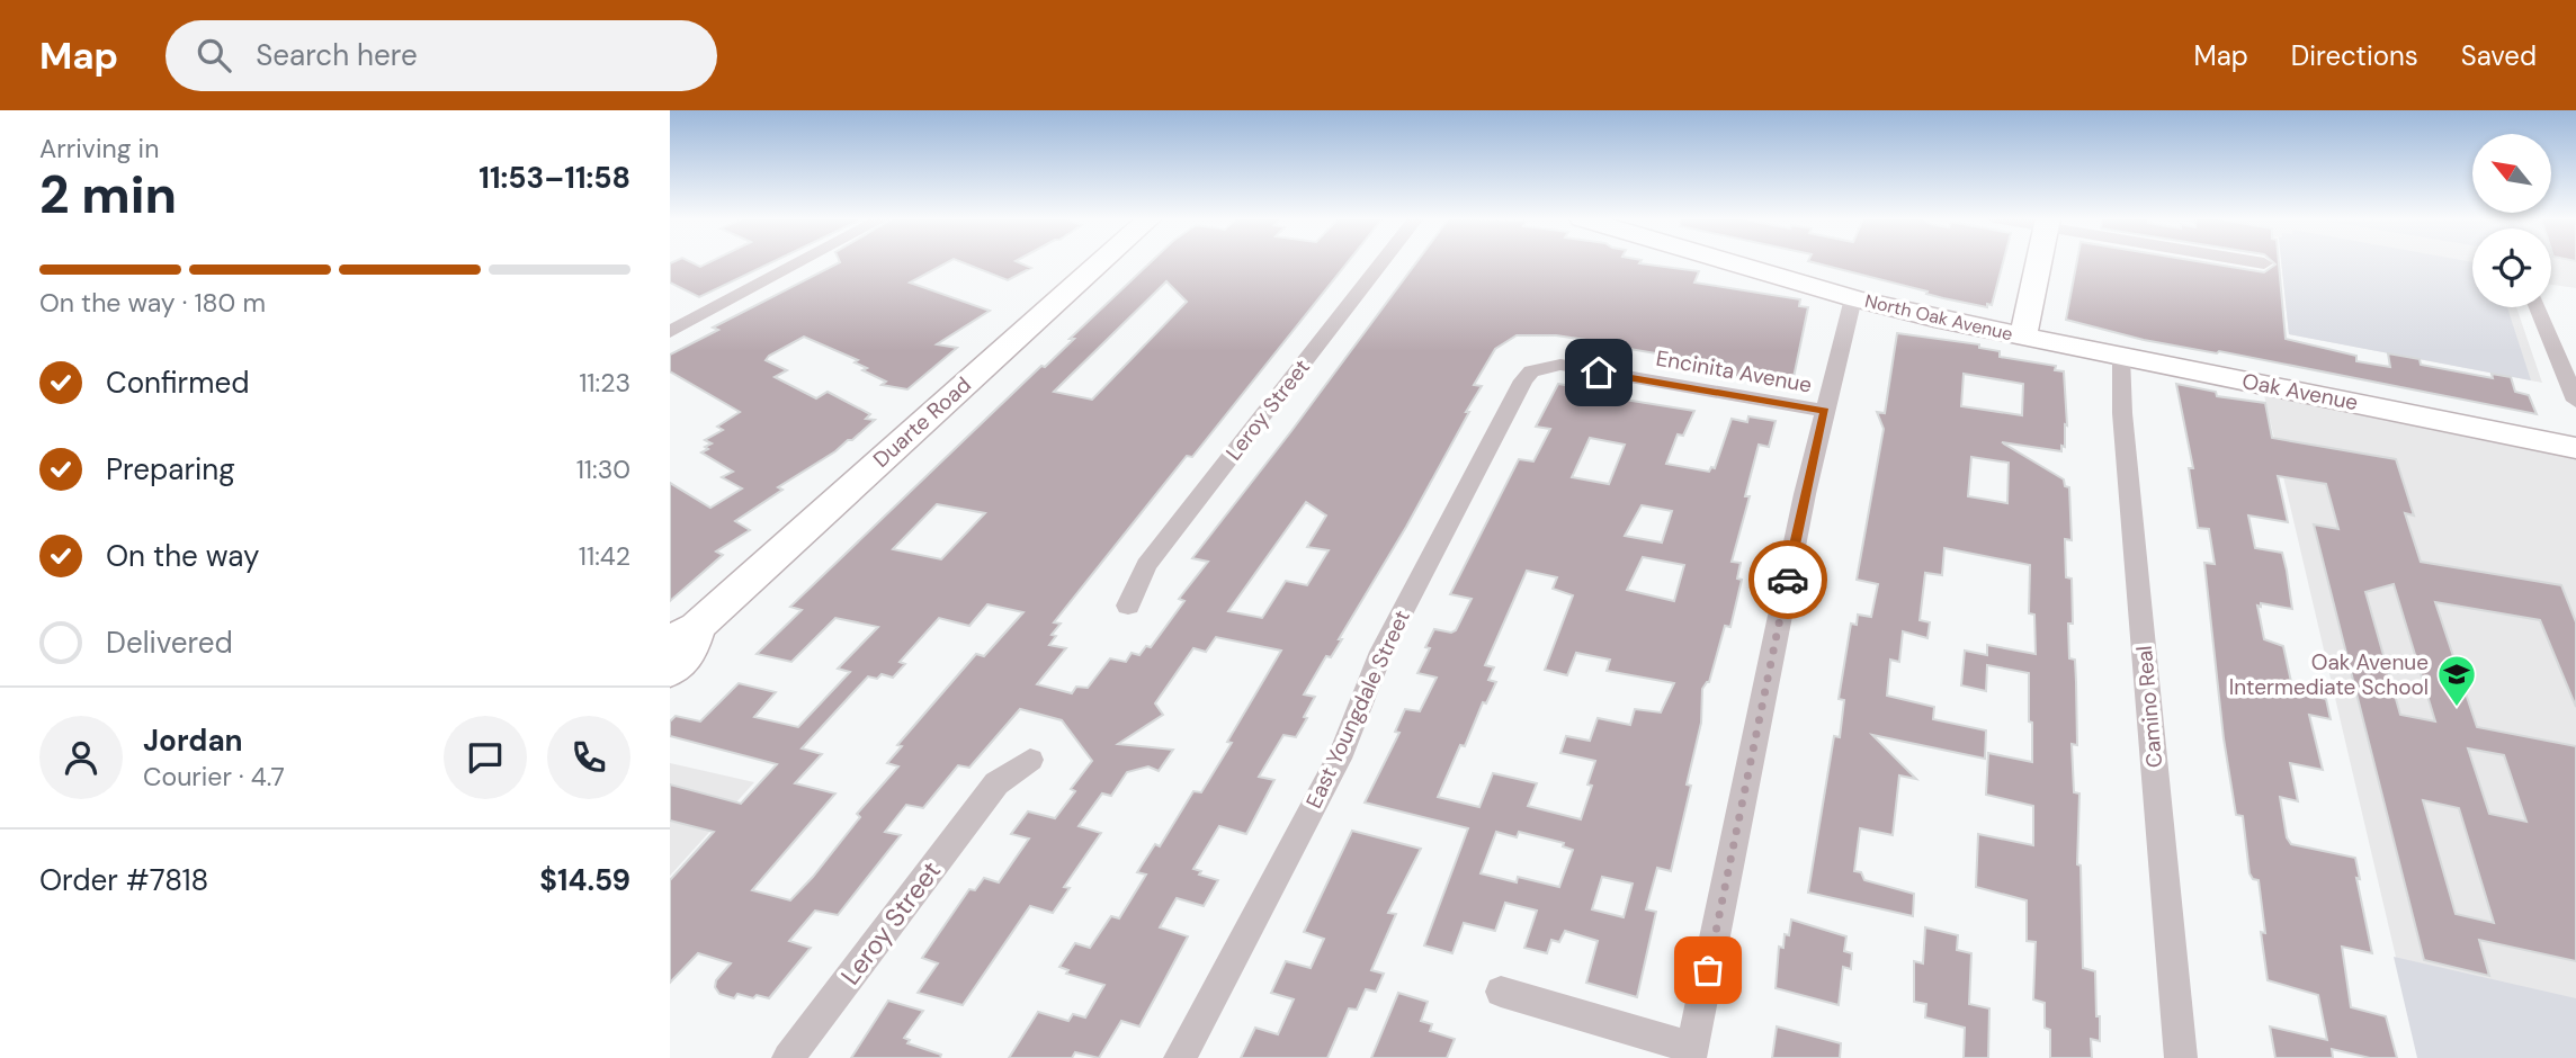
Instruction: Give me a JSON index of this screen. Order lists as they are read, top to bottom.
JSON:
{
  "streets": {
    "street": [
      "North Oak Avenue",
      "Encinita Avenue",
      "Oak Avenue",
      "Leroy Street",
      "Duarte Road",
      "Camino Real",
      "East Youngdale Street"
    ]
  },
  "crossings": [
    ["North Oak Avenue", "Oak Avenue"],
    ["Encinita Avenue", "East Youngdale Street"],
    ["Oak Avenue", "Camino Real"]
  ],
  "places": {
    "school or university": ["Oak Avenue Intermediate School"]
  },
  "north": "top left",
  "page": {
    "header": "Map",
    "search": "Search here",
    "nav": ["Map", "Directions", "Saved"],
    "heading": ["2 min", "Arriving in", "11:53–11:58"],
    "panel": [
      "Jordan",
      "Courier · 4.7",
      "Order #7818",
      "$14.59"
    ],
    "bar": "On the way · 180 m",
    "list": [
      ["Confirmed", "11:23"],
      ["Preparing", "11:30"],
      ["On the way", "11:42"],
      "Delivered"
    ]
  }
}
